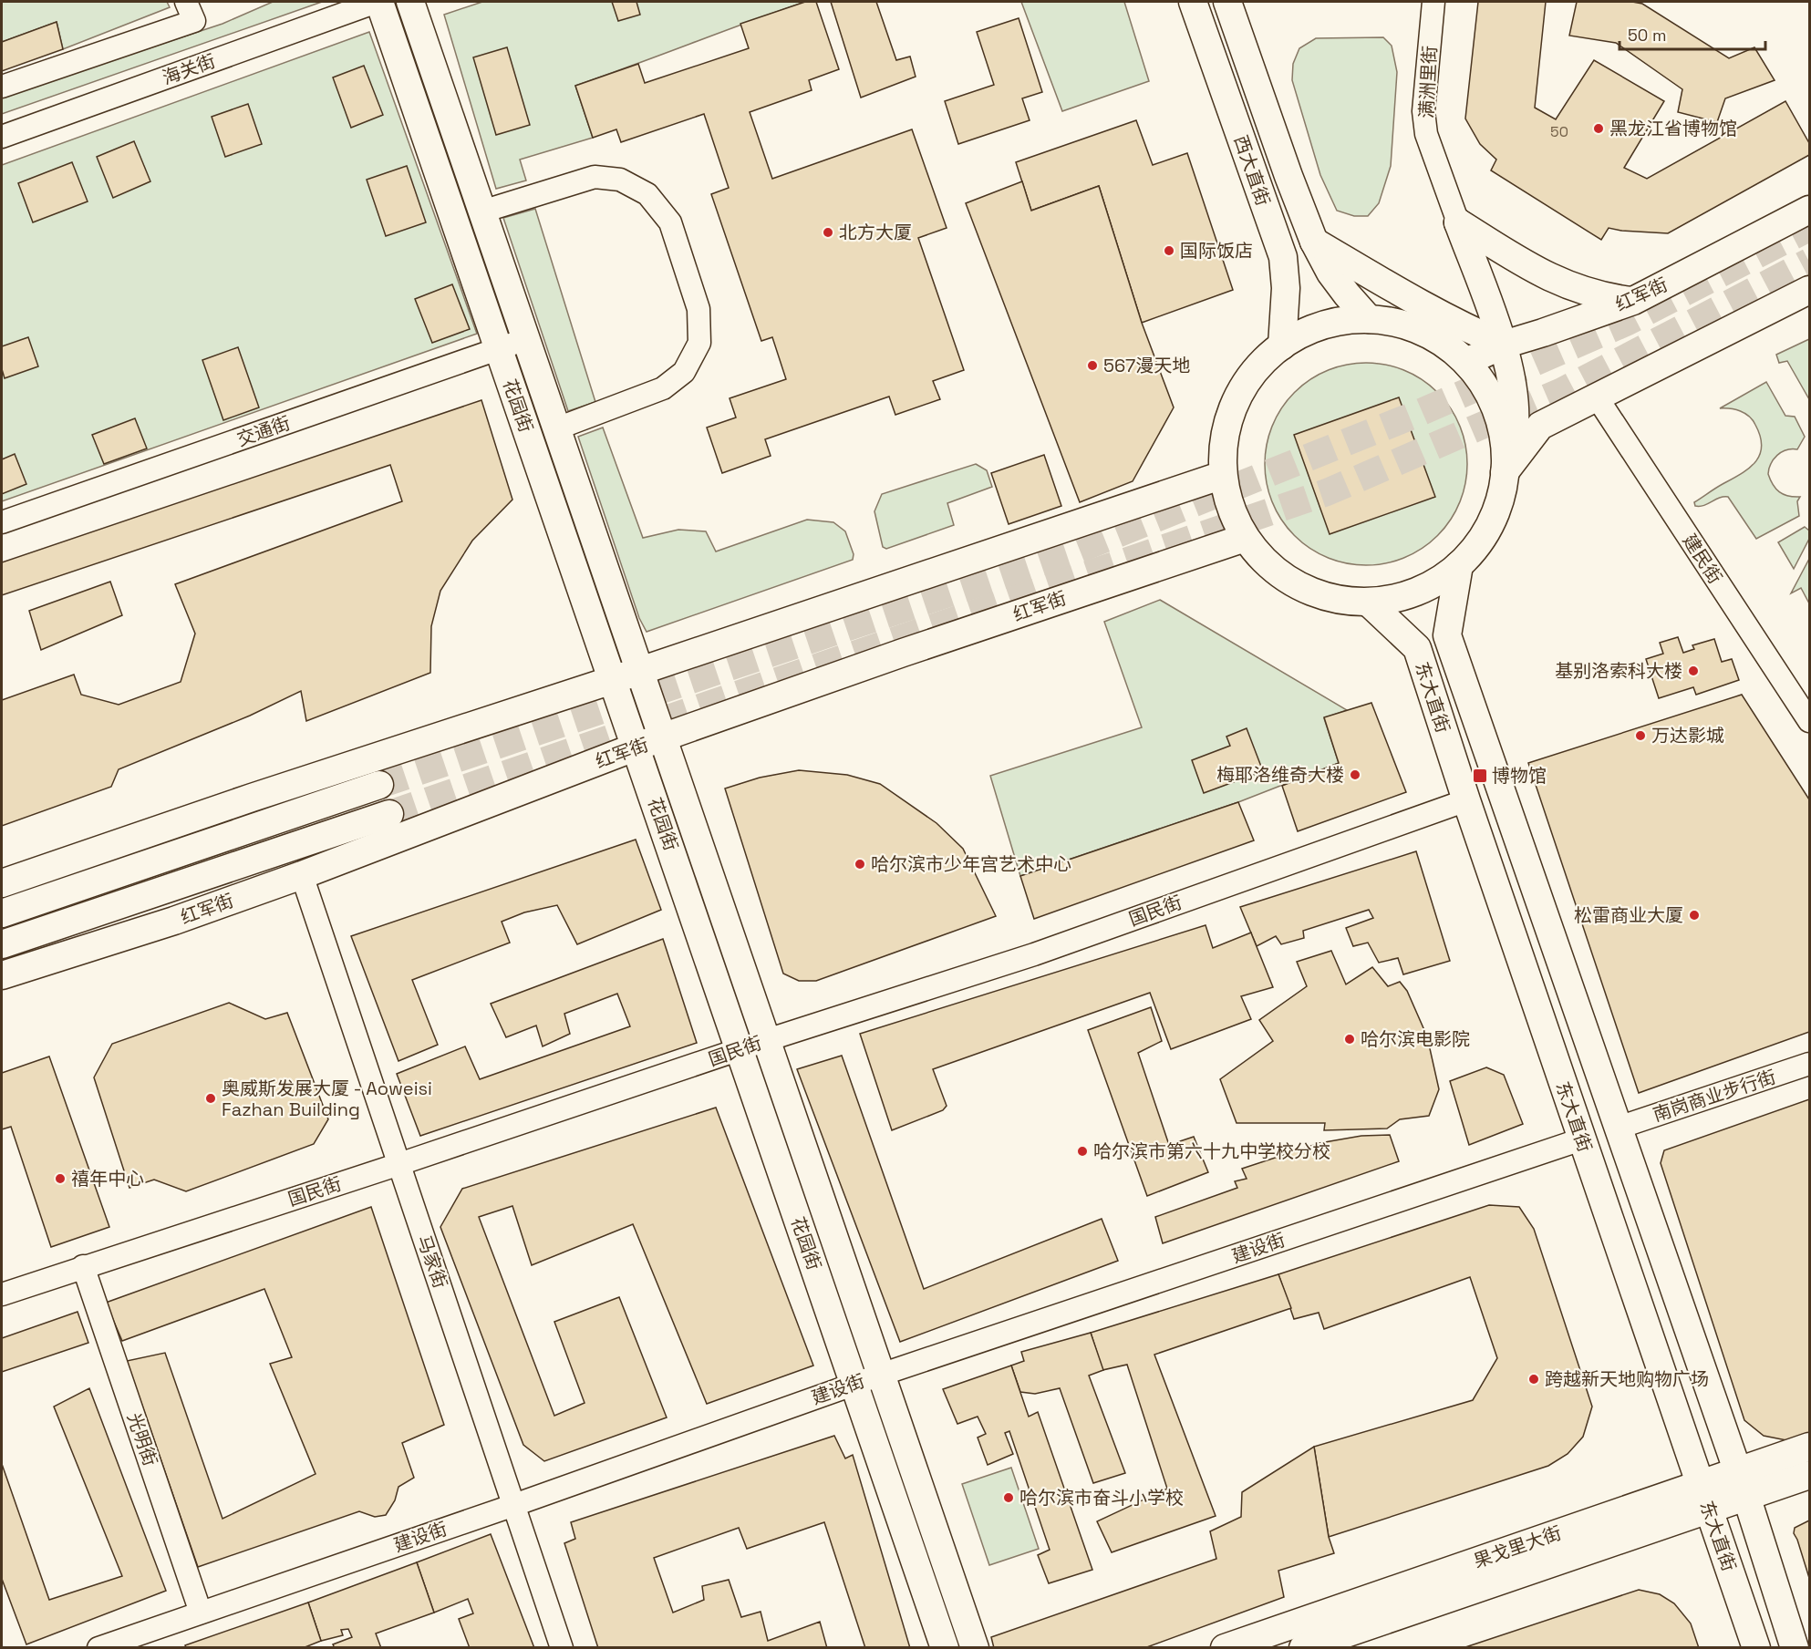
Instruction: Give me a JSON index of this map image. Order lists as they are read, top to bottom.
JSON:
{
  "streets": {
    "main road": [
      "西大直街",
      "红军街",
      "花园街",
      "东大直街",
      "果戈里大街"
    ],
    "street": [
      "海关街",
      "满洲里街",
      "交通街",
      "建民街",
      "国民街",
      "南岗商业步行街",
      "建设街",
      "马家街",
      "光明街"
    ]
  },
  "crossings": [
    ["海关街", "花园街"],
    ["红军街", "花园街"],
    ["红军街", "马家街"],
    ["花园街", "交通街"],
    ["花园街", "国民街"],
    ["花园街", "建设街"],
    ["东大直街", "国民街"],
    ["东大直街", "南岗商业步行街"],
    ["东大直街", "建设街"],
    ["东大直街", "果戈里大街"],
    ["国民街", "马家街"],
    ["国民街", "光明街"],
    ["建设街", "马家街"],
    ["建设街", "光明街"]
  ],
  "places": {
    "other": [
      "黑龙江省博物馆",
      "北方大厦",
      "国际饭店",
      "567漫天地",
      "基别洛索科大楼",
      "万达影城",
      "梅耶洛维奇大楼",
      "哈尔滨市少年宫艺术中心",
      "松雷商业大厦",
      "哈尔滨电影院",
      "奥威斯发展大厦 - Aoweisi Fazhan Building",
      "哈尔滨市第六十九中学校分校",
      "禧年中心",
      "跨越新天地购物广场",
      "哈尔滨市奋斗小学校"
    ],
    "transit": ["博物馆"]
  },
  "house_numbers": ["50"],
  "scale_bar": "50 m"
}
